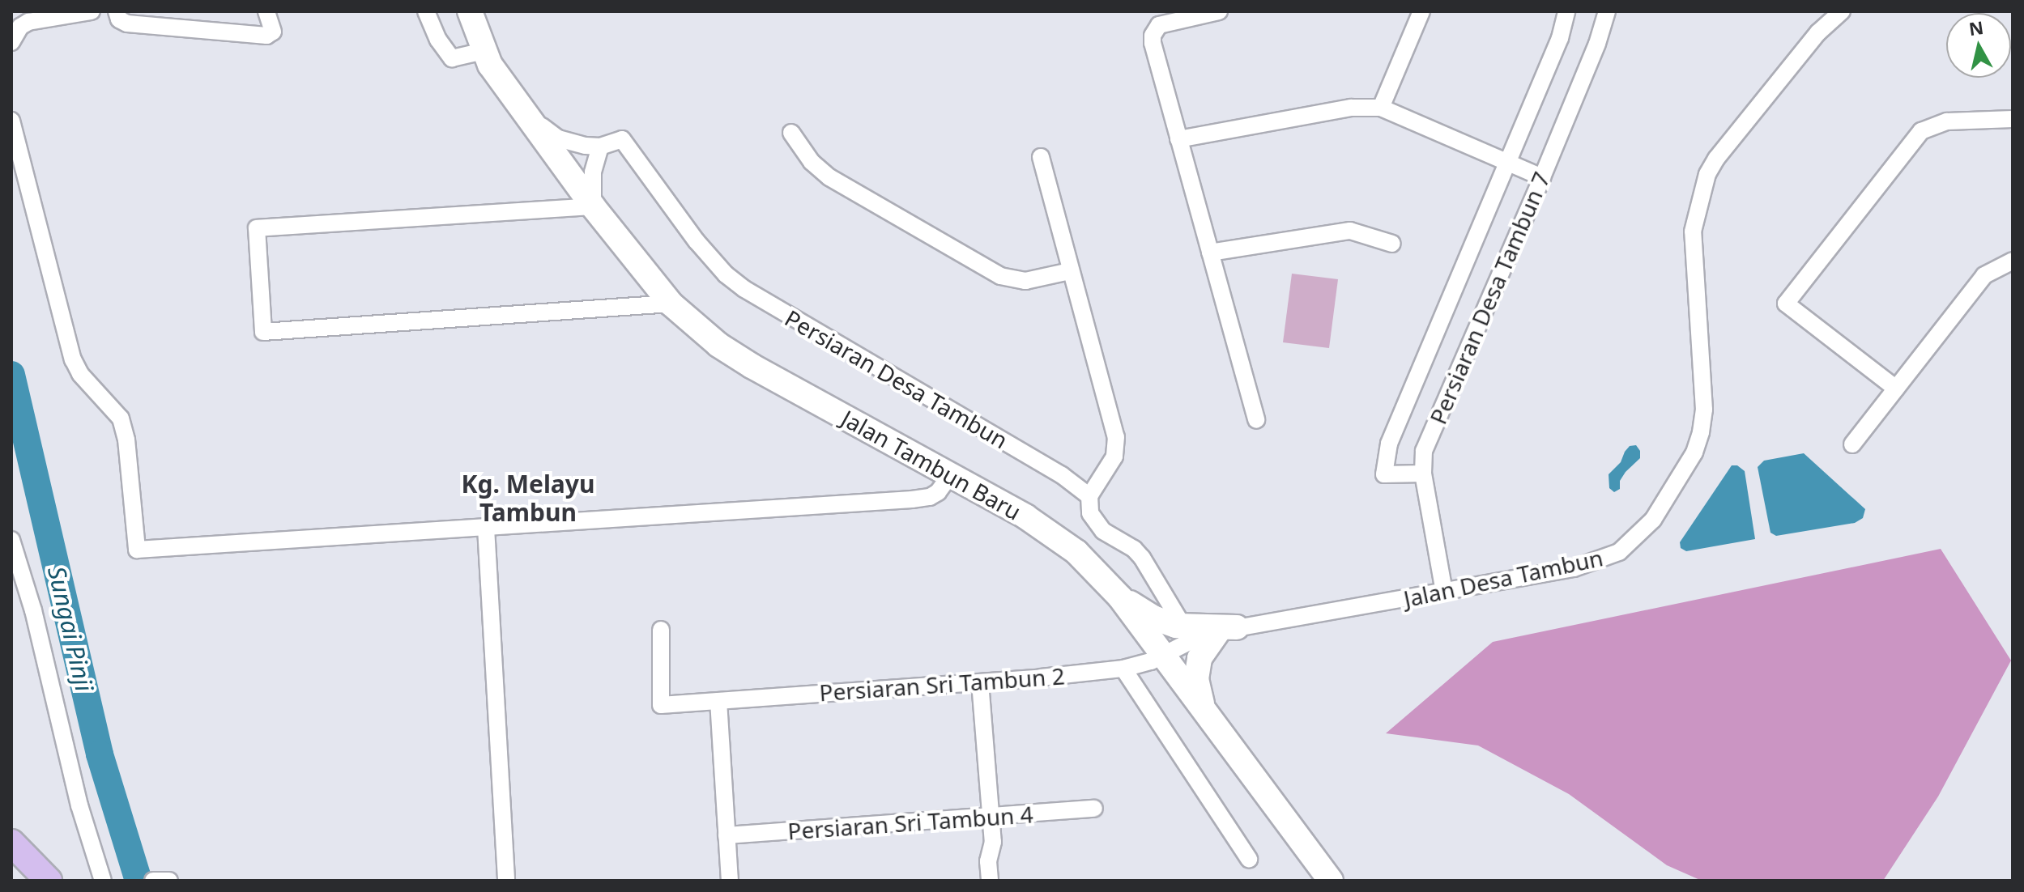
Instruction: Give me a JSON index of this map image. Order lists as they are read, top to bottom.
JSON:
{
  "streets": {
    "main road": ["Jalan Tambun Baru"],
    "street": [
      "Persiaran Desa Tambun 7",
      "Persiaran Desa Tambun",
      "Jalan Desa Tambun",
      "Persiaran Sri Tambun 2",
      "Persiaran Sri Tambun 4"
    ]
  },
  "crossings": [
    ["Persiaran Desa Tambun 7", "Jalan Desa Tambun"],
    ["Persiaran Desa Tambun", "Jalan Tambun Baru"],
    ["Jalan Tambun Baru", "Jalan Desa Tambun"],
    ["Jalan Tambun Baru", "Persiaran Sri Tambun 2"],
    ["Jalan Desa Tambun", "Persiaran Sri Tambun 2"]
  ],
  "districts": ["Kg. Melayu Tambun"],
  "water": ["Sungai Pinji"],
  "north": "top"
}
